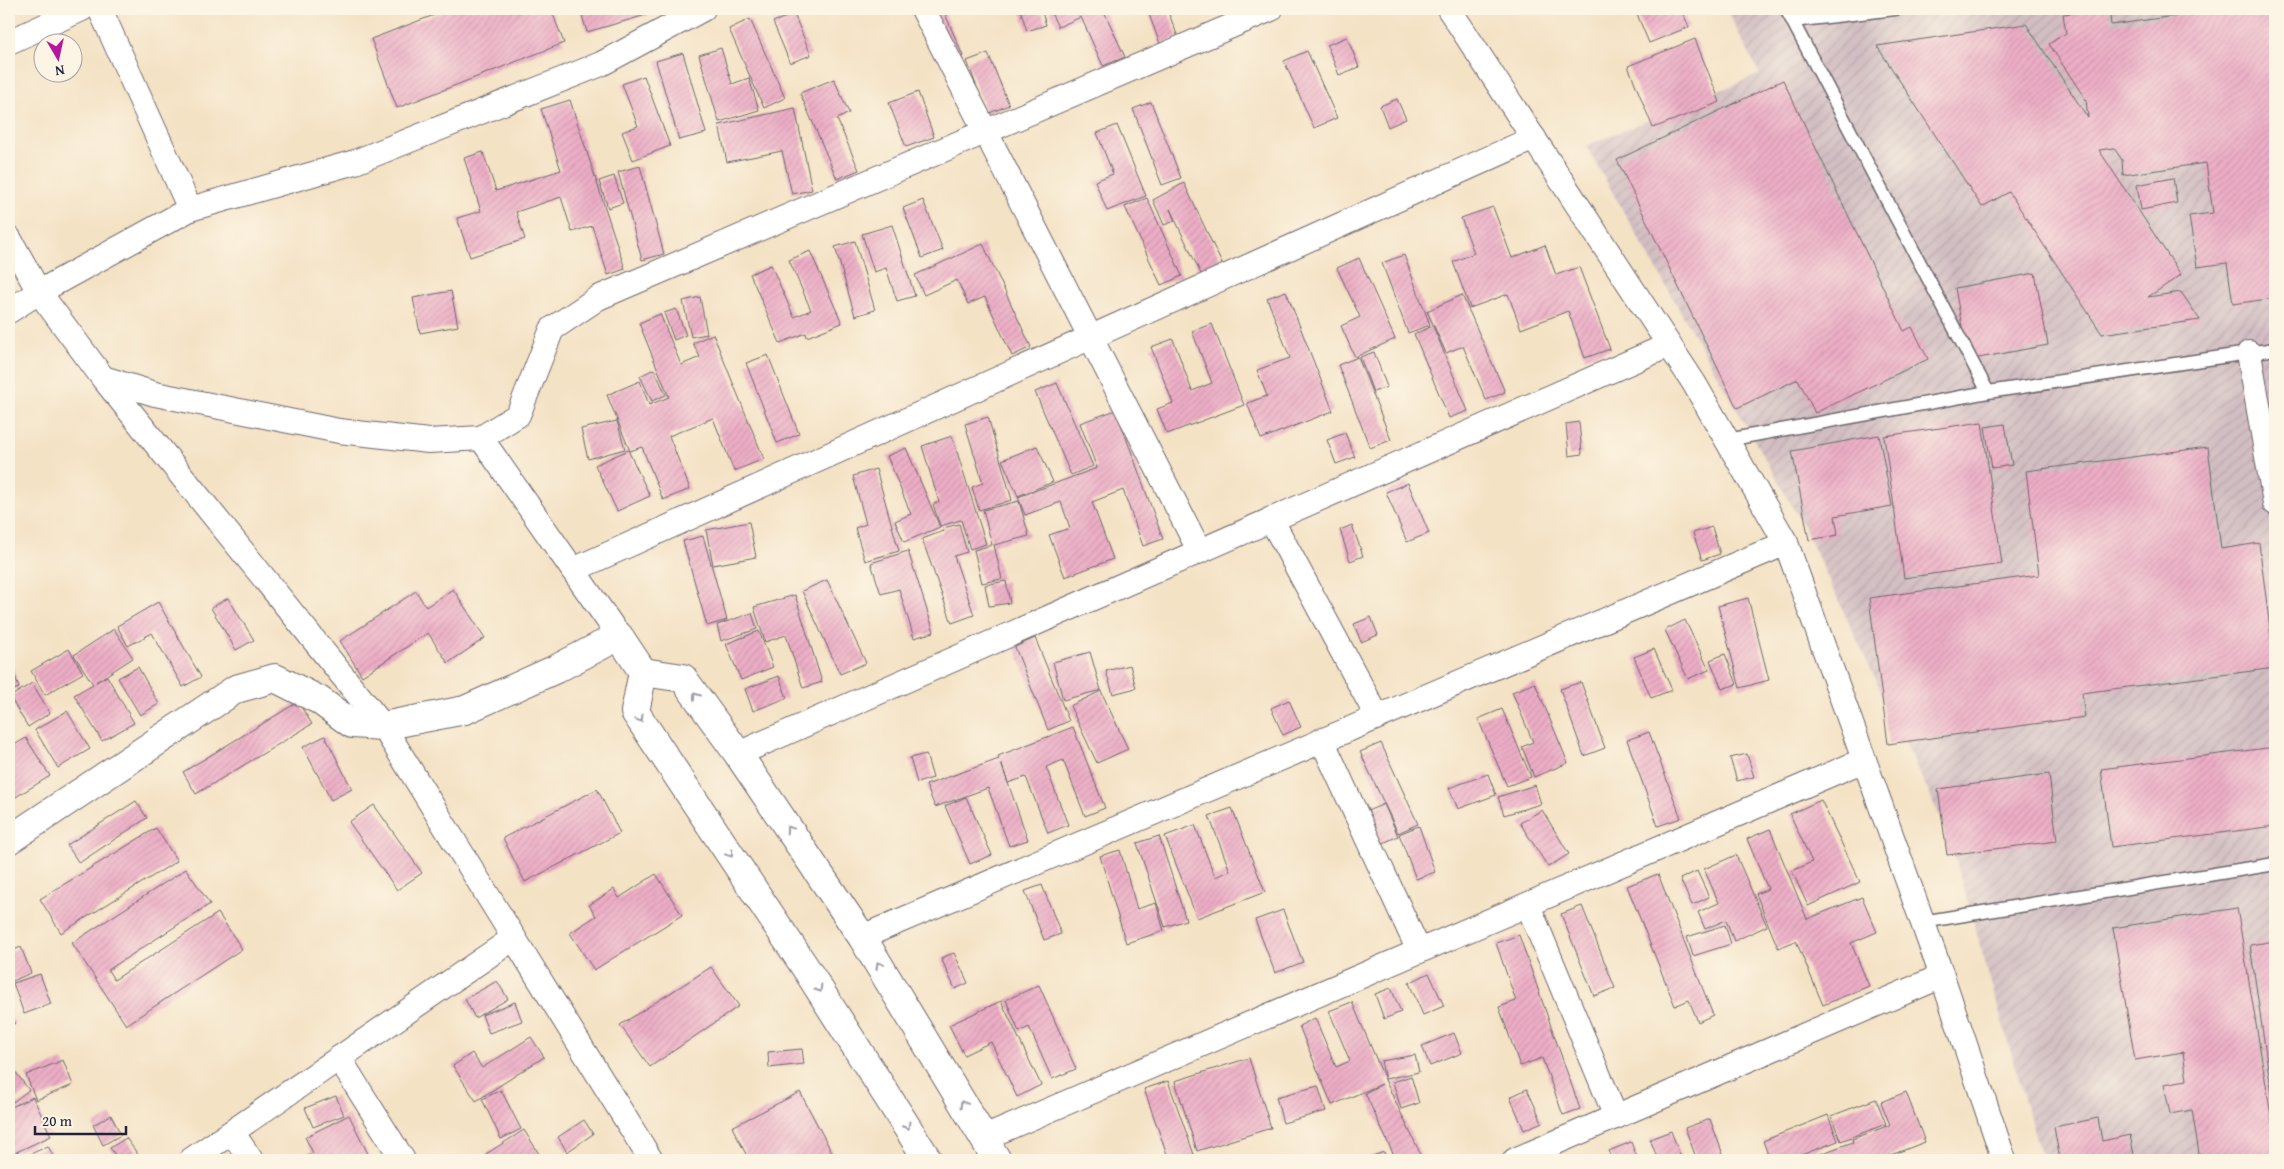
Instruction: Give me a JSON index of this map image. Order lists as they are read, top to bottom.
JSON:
{
  "scale_bar": "20 m",
  "north": "bottom"
}
